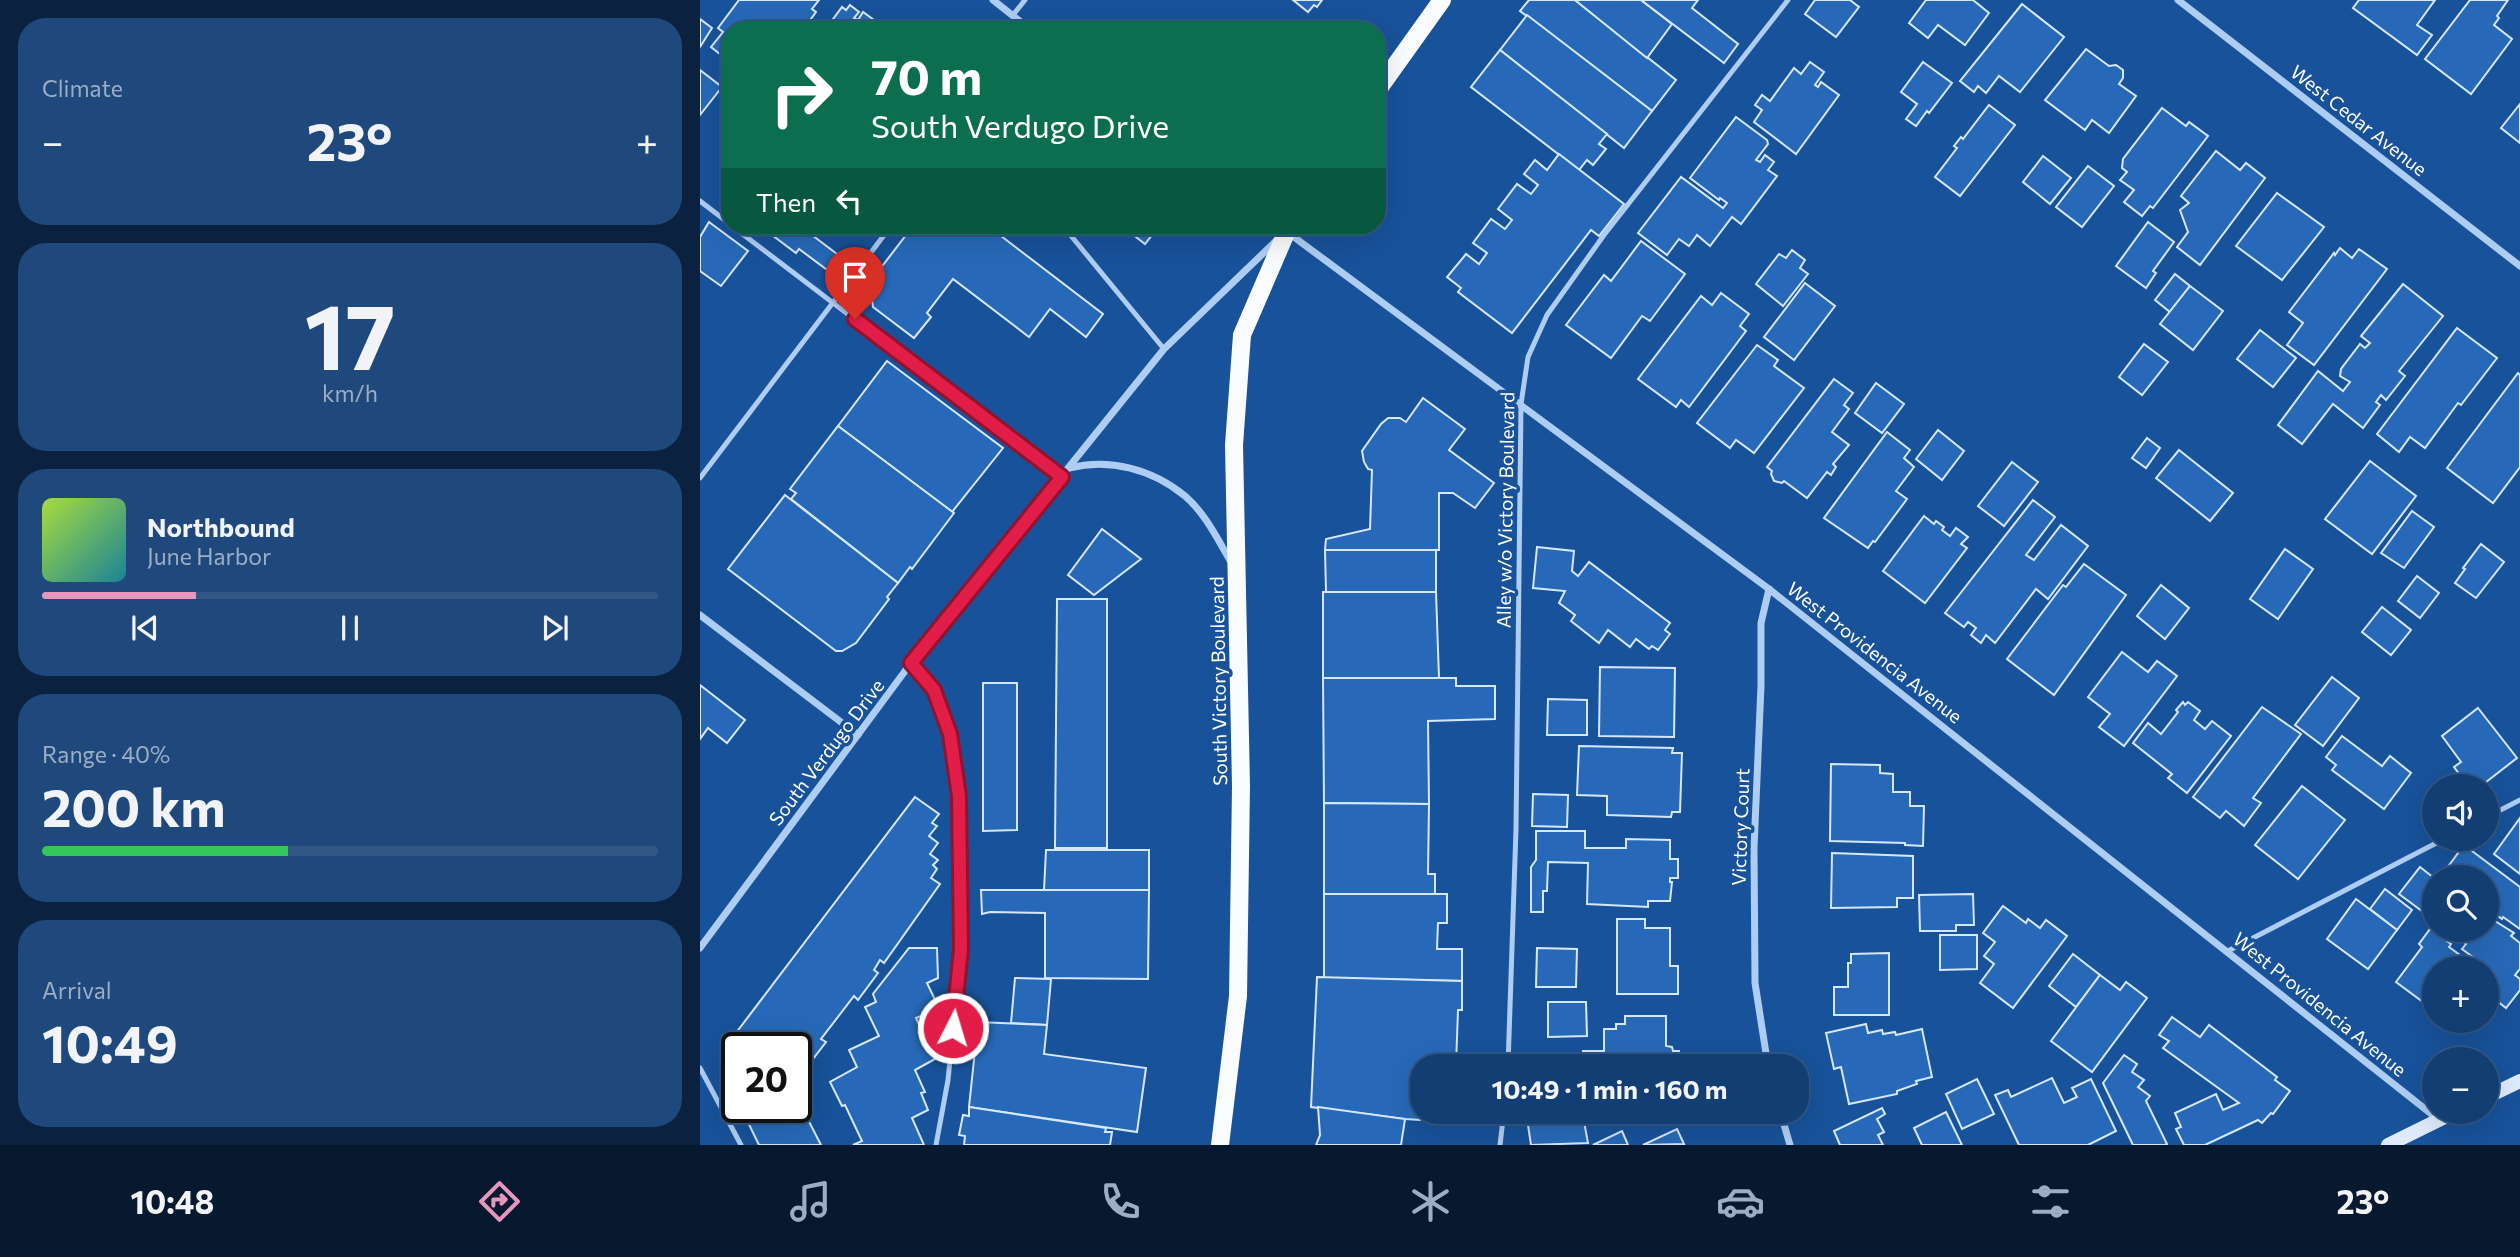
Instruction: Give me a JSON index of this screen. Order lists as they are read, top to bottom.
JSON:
{
  "streets": {
    "main road": ["South Victory Boulevard"],
    "street": [
      "West Cedar Avenue",
      "West Providencia Avenue",
      "South Verdugo Drive",
      "Victory Court"
    ],
    "lane": ["Alley w/o Victory Boulevard"]
  },
  "crossings": [
    ["Alley w/o Victory Boulevard", "West Providencia Avenue"],
    ["West Providencia Avenue", "Victory Court"]
  ],
  "page": {
    "tile": [
      "Climate",
      ["17", "km/h"],
      ["Range · 40%", "200 km"],
      ["Arrival", "10:49"]
    ],
    "turn": ["70 m", "South Verdugo Drive"],
    "heat": ["−", "23°", "+"],
    "then": "Then",
    "song": ["Northbound", "June Harbor"],
    "map_buttons": ["+", "−"],
    "limit": "20",
    "trip": "10:49 · 1 min · 160 m",
    "tabs": ["10:48", "23°"]
  }
}
